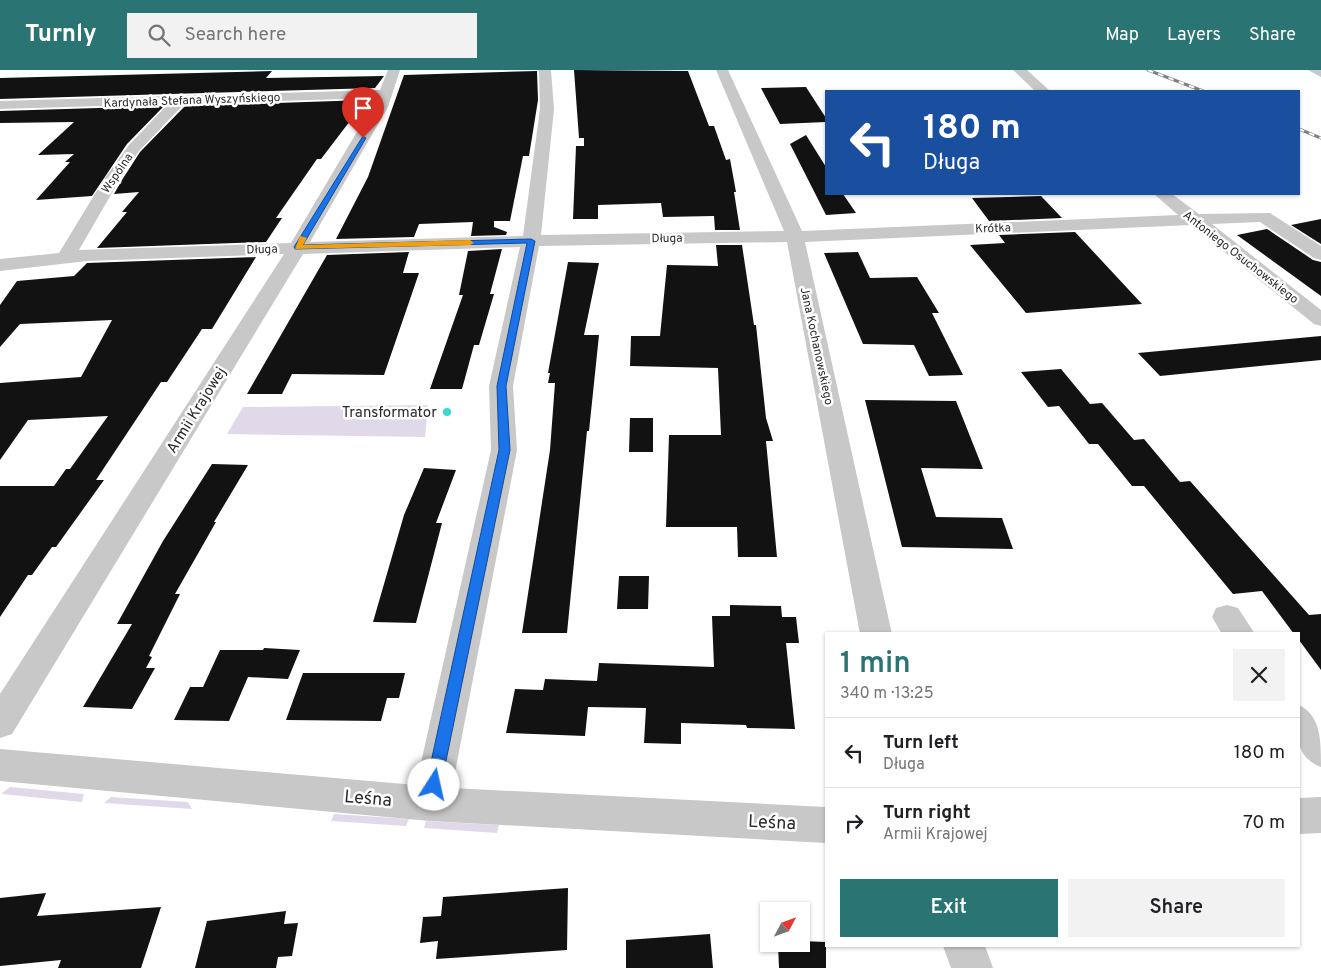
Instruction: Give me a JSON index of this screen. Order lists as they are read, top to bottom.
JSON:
{
  "streets": {
    "street": [
      "Kardynała Stefana Wyszyńskiego",
      "Wspólna",
      "Krótka",
      "Długa",
      "Antoniego Osuchowskiego",
      "Jana Kochanowskiego",
      "Armii Krajowej",
      "Leśna"
    ]
  },
  "crossings": [
    ["Kardynała Stefana Wyszyńskiego", "Wspólna"],
    ["Kardynała Stefana Wyszyńskiego", "Armii Krajowej"],
    ["Wspólna", "Długa"],
    ["Krótka", "Długa"],
    ["Krótka", "Antoniego Osuchowskiego"],
    ["Krótka", "Jana Kochanowskiego"],
    ["Długa", "Jana Kochanowskiego"],
    ["Długa", "Armii Krajowej"]
  ],
  "places": ["Transformator"],
  "north": "top right",
  "page": {
    "header": "Turnly",
    "search": "Search here",
    "nav": ["Map", "Layers", "Share"],
    "turn": ["180 m", "Długa"],
    "heading": ["1 min", "340 m · 13:25"],
    "list": [
      {
        "name": "Turn left",
        "note": "Długa",
        "value": "180 m"
      },
      {
        "name": "Turn right",
        "note": "Armii Krajowej",
        "value": "70 m"
      }
    ],
    "buttons": ["Exit", "Share"]
  }
}
